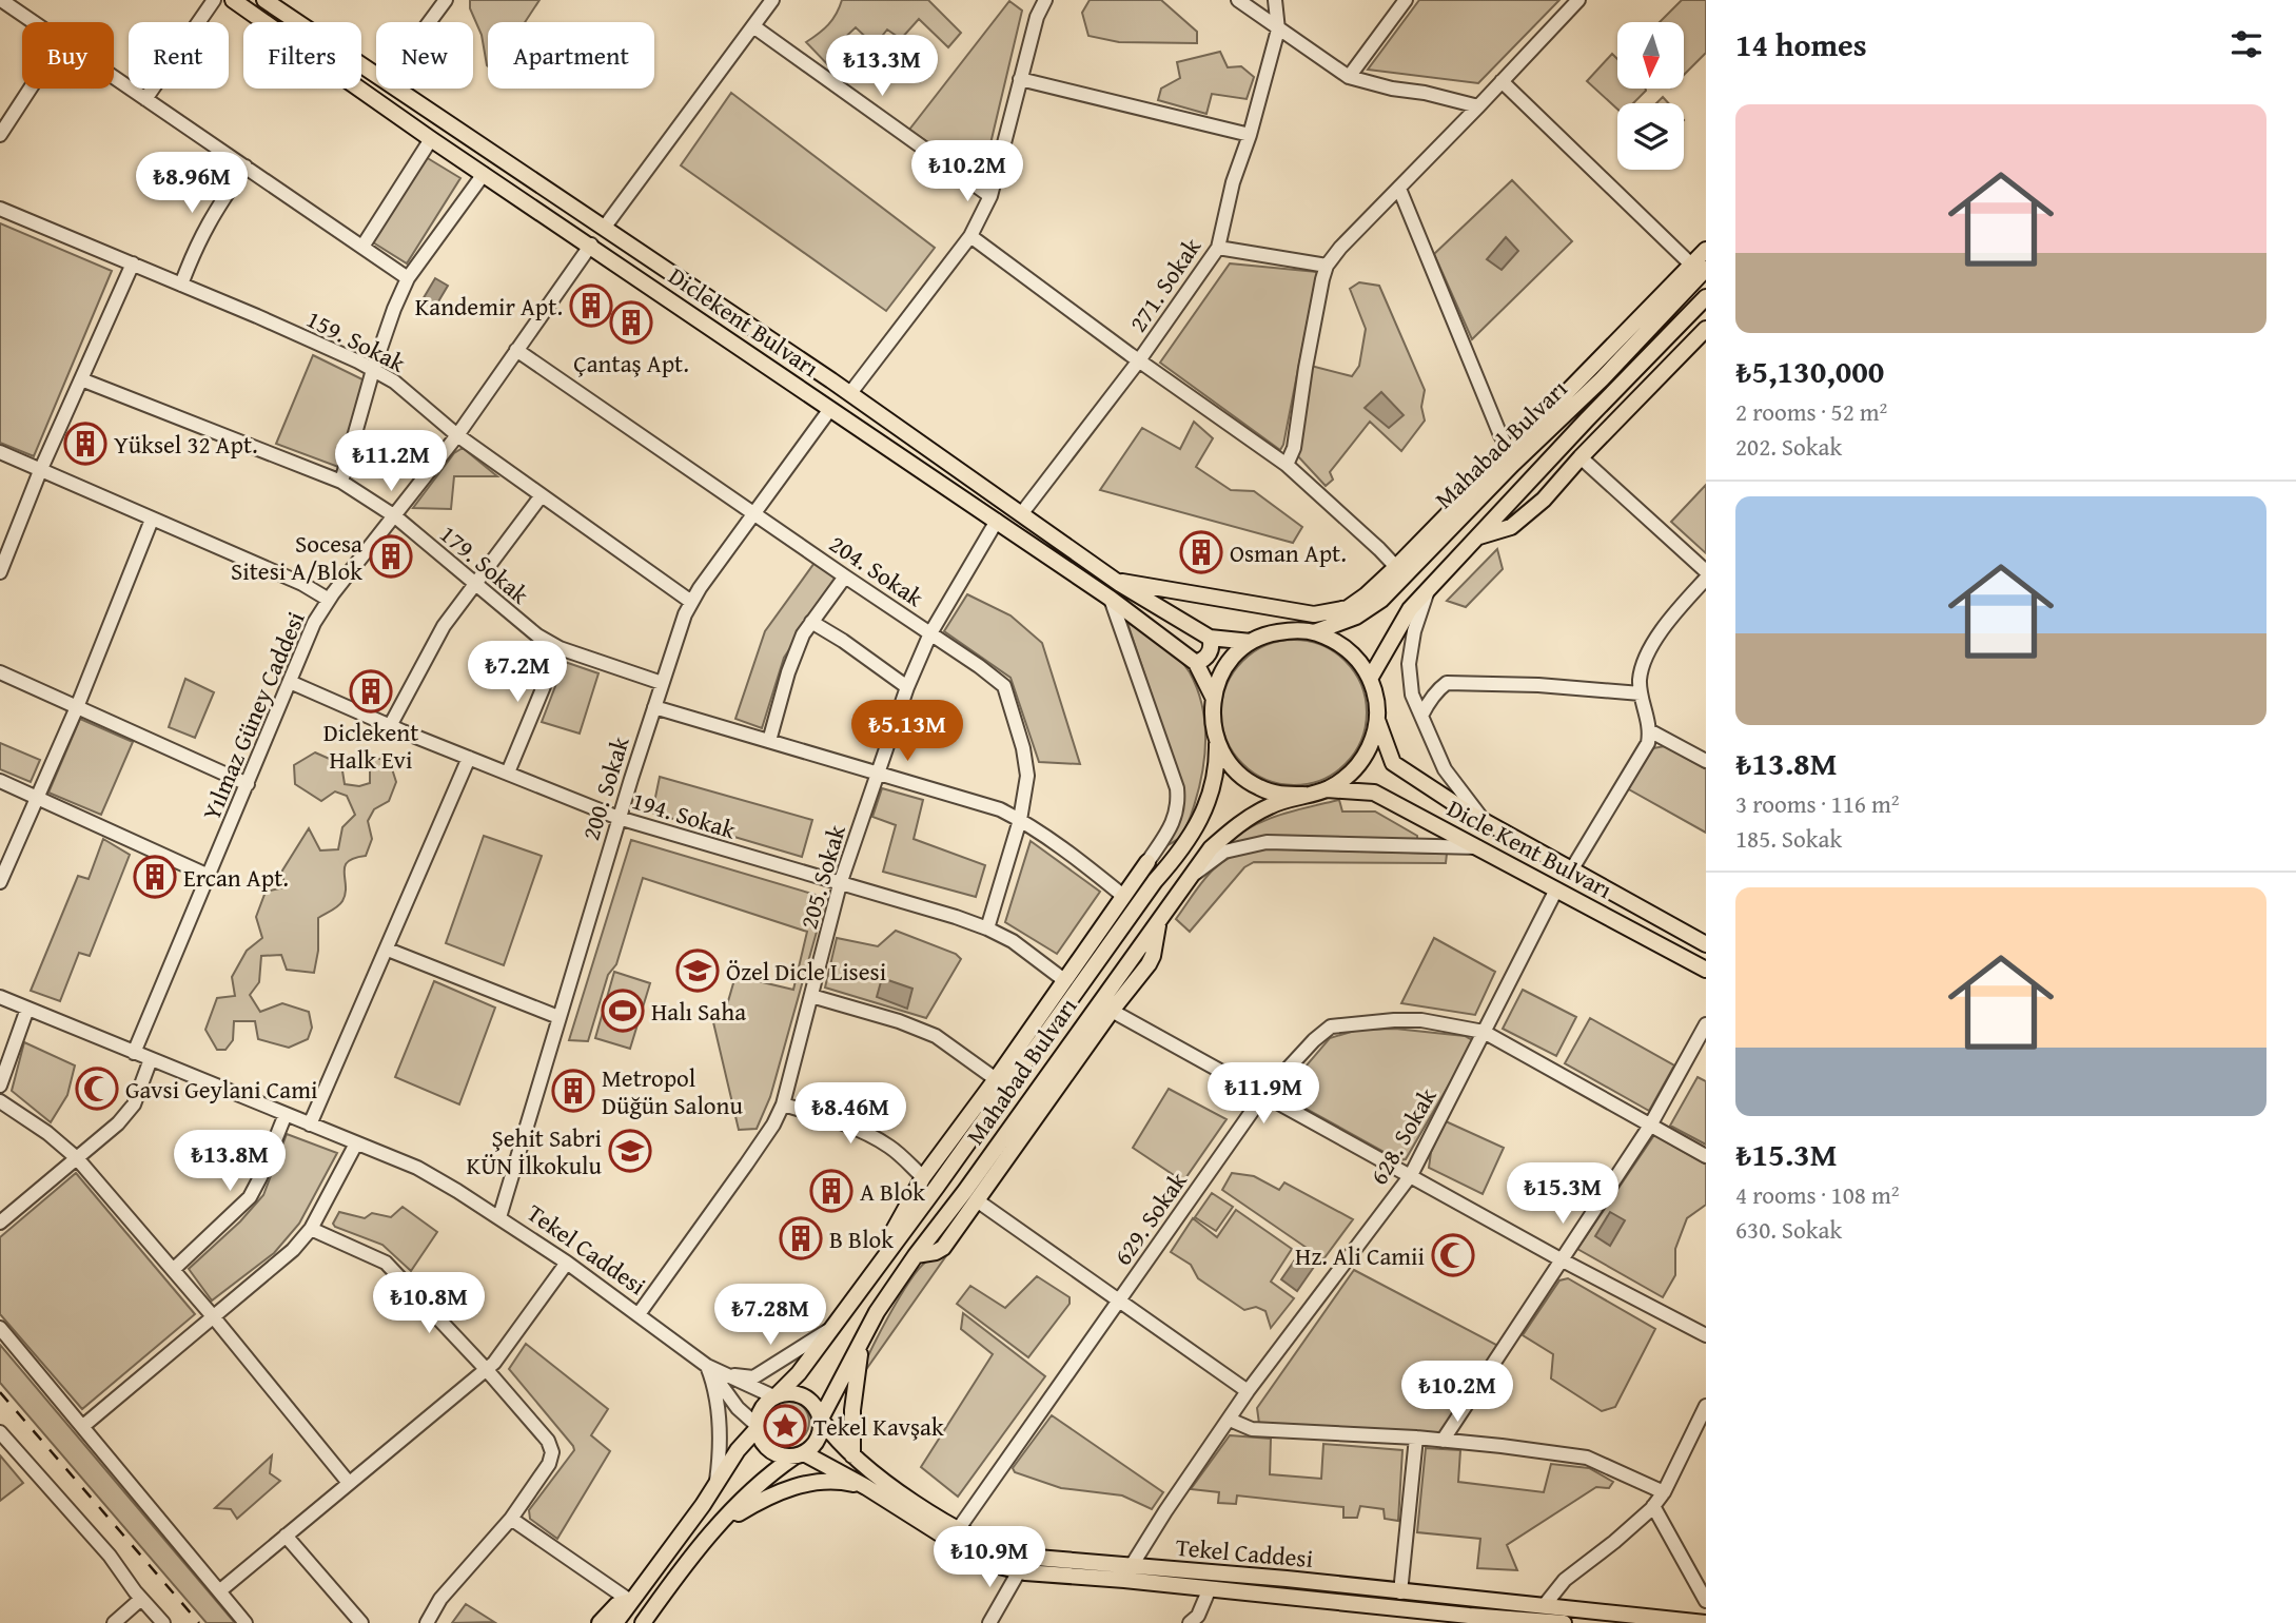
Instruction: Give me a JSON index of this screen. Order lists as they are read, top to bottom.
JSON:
{
  "streets": {
    "main road": [
      "Diclekent Bulvarı",
      "Mahabad Bulvarı",
      "Dicle Kent Bulvarı",
      "Tekel Caddesi"
    ],
    "street": [
      "271. Sokak",
      "159. Sokak",
      "179. Sokak",
      "204. Sokak",
      "Yılmaz Güney Caddesi",
      "200. Sokak",
      "194. Sokak",
      "205. Sokak",
      "628. Sokak",
      "629. Sokak"
    ]
  },
  "crossings": [
    ["271. Sokak", "Diclekent Bulvarı"],
    ["Diclekent Bulvarı", "Mahabad Bulvarı"],
    ["Diclekent Bulvarı", "Yılmaz Güney Caddesi"],
    ["Diclekent Bulvarı", "200. Sokak"],
    ["Diclekent Bulvarı", "Dicle Kent Bulvarı"],
    ["Diclekent Bulvarı", "205. Sokak"],
    ["159. Sokak", "Yılmaz Güney Caddesi"],
    ["159. Sokak", "200. Sokak"],
    ["Mahabad Bulvarı", "Dicle Kent Bulvarı"],
    ["Mahabad Bulvarı", "Tekel Caddesi"],
    ["179. Sokak", "Yılmaz Güney Caddesi"],
    ["179. Sokak", "200. Sokak"],
    ["204. Sokak", "Yılmaz Güney Caddesi"],
    ["204. Sokak", "200. Sokak"],
    ["204. Sokak", "194. Sokak"],
    ["204. Sokak", "205. Sokak"],
    ["Yılmaz Güney Caddesi", "194. Sokak"],
    ["Yılmaz Güney Caddesi", "Tekel Caddesi"],
    ["200. Sokak", "194. Sokak"],
    ["200. Sokak", "Tekel Caddesi"],
    ["194. Sokak", "205. Sokak"],
    ["Dicle Kent Bulvarı", "628. Sokak"],
    ["205. Sokak", "Tekel Caddesi"],
    ["628. Sokak", "629. Sokak"],
    ["628. Sokak", "Tekel Caddesi"],
    ["629. Sokak", "Tekel Caddesi"]
  ],
  "places": {
    "building": [
      "Kandemir Apt.",
      "Çantaş Apt.",
      "Yüksel 32 Apt.",
      "Osman Apt.",
      "Socesa Sitesi A/Blok",
      "Diclekent Halk Evi",
      "Ercan Apt.",
      "Metropol Düğün Salonu",
      "A Blok",
      "B Blok"
    ],
    "school or university": ["Özel Dicle Lisesi", "Şehit Sabri KÜN İlkokulu"],
    "sports": ["Halı Saha"],
    "mosque": ["Gavsi Geylani Cami", "Hz. Ali Camii"],
    "place": ["Tekel Kavşak"]
  },
  "north": "bottom",
  "page": {
    "heading": "14 homes",
    "chip": [
      "Buy",
      "Rent",
      "Filters",
      "New",
      "Apartment"
    ],
    "price": [
      "₺13.3M",
      "₺10.2M",
      "₺8.96M",
      "₺11.2M",
      "₺7.2M",
      "₺5.13M",
      "₺11.9M",
      "₺8.46M",
      "₺13.8M",
      "₺15.3M",
      "₺10.8M",
      "₺7.28M",
      "₺10.2M",
      "₺10.9M"
    ],
    "list": [
      {
        "name": "₺5,130,000",
        "note": "2 rooms · 52 m² · 202. Sokak"
      },
      {
        "name": "₺13.8M",
        "note": "3 rooms · 116 m² · 185. Sokak"
      },
      {
        "name": "₺15.3M",
        "note": "4 rooms · 108 m² · 630. Sokak"
      }
    ]
  }
}
